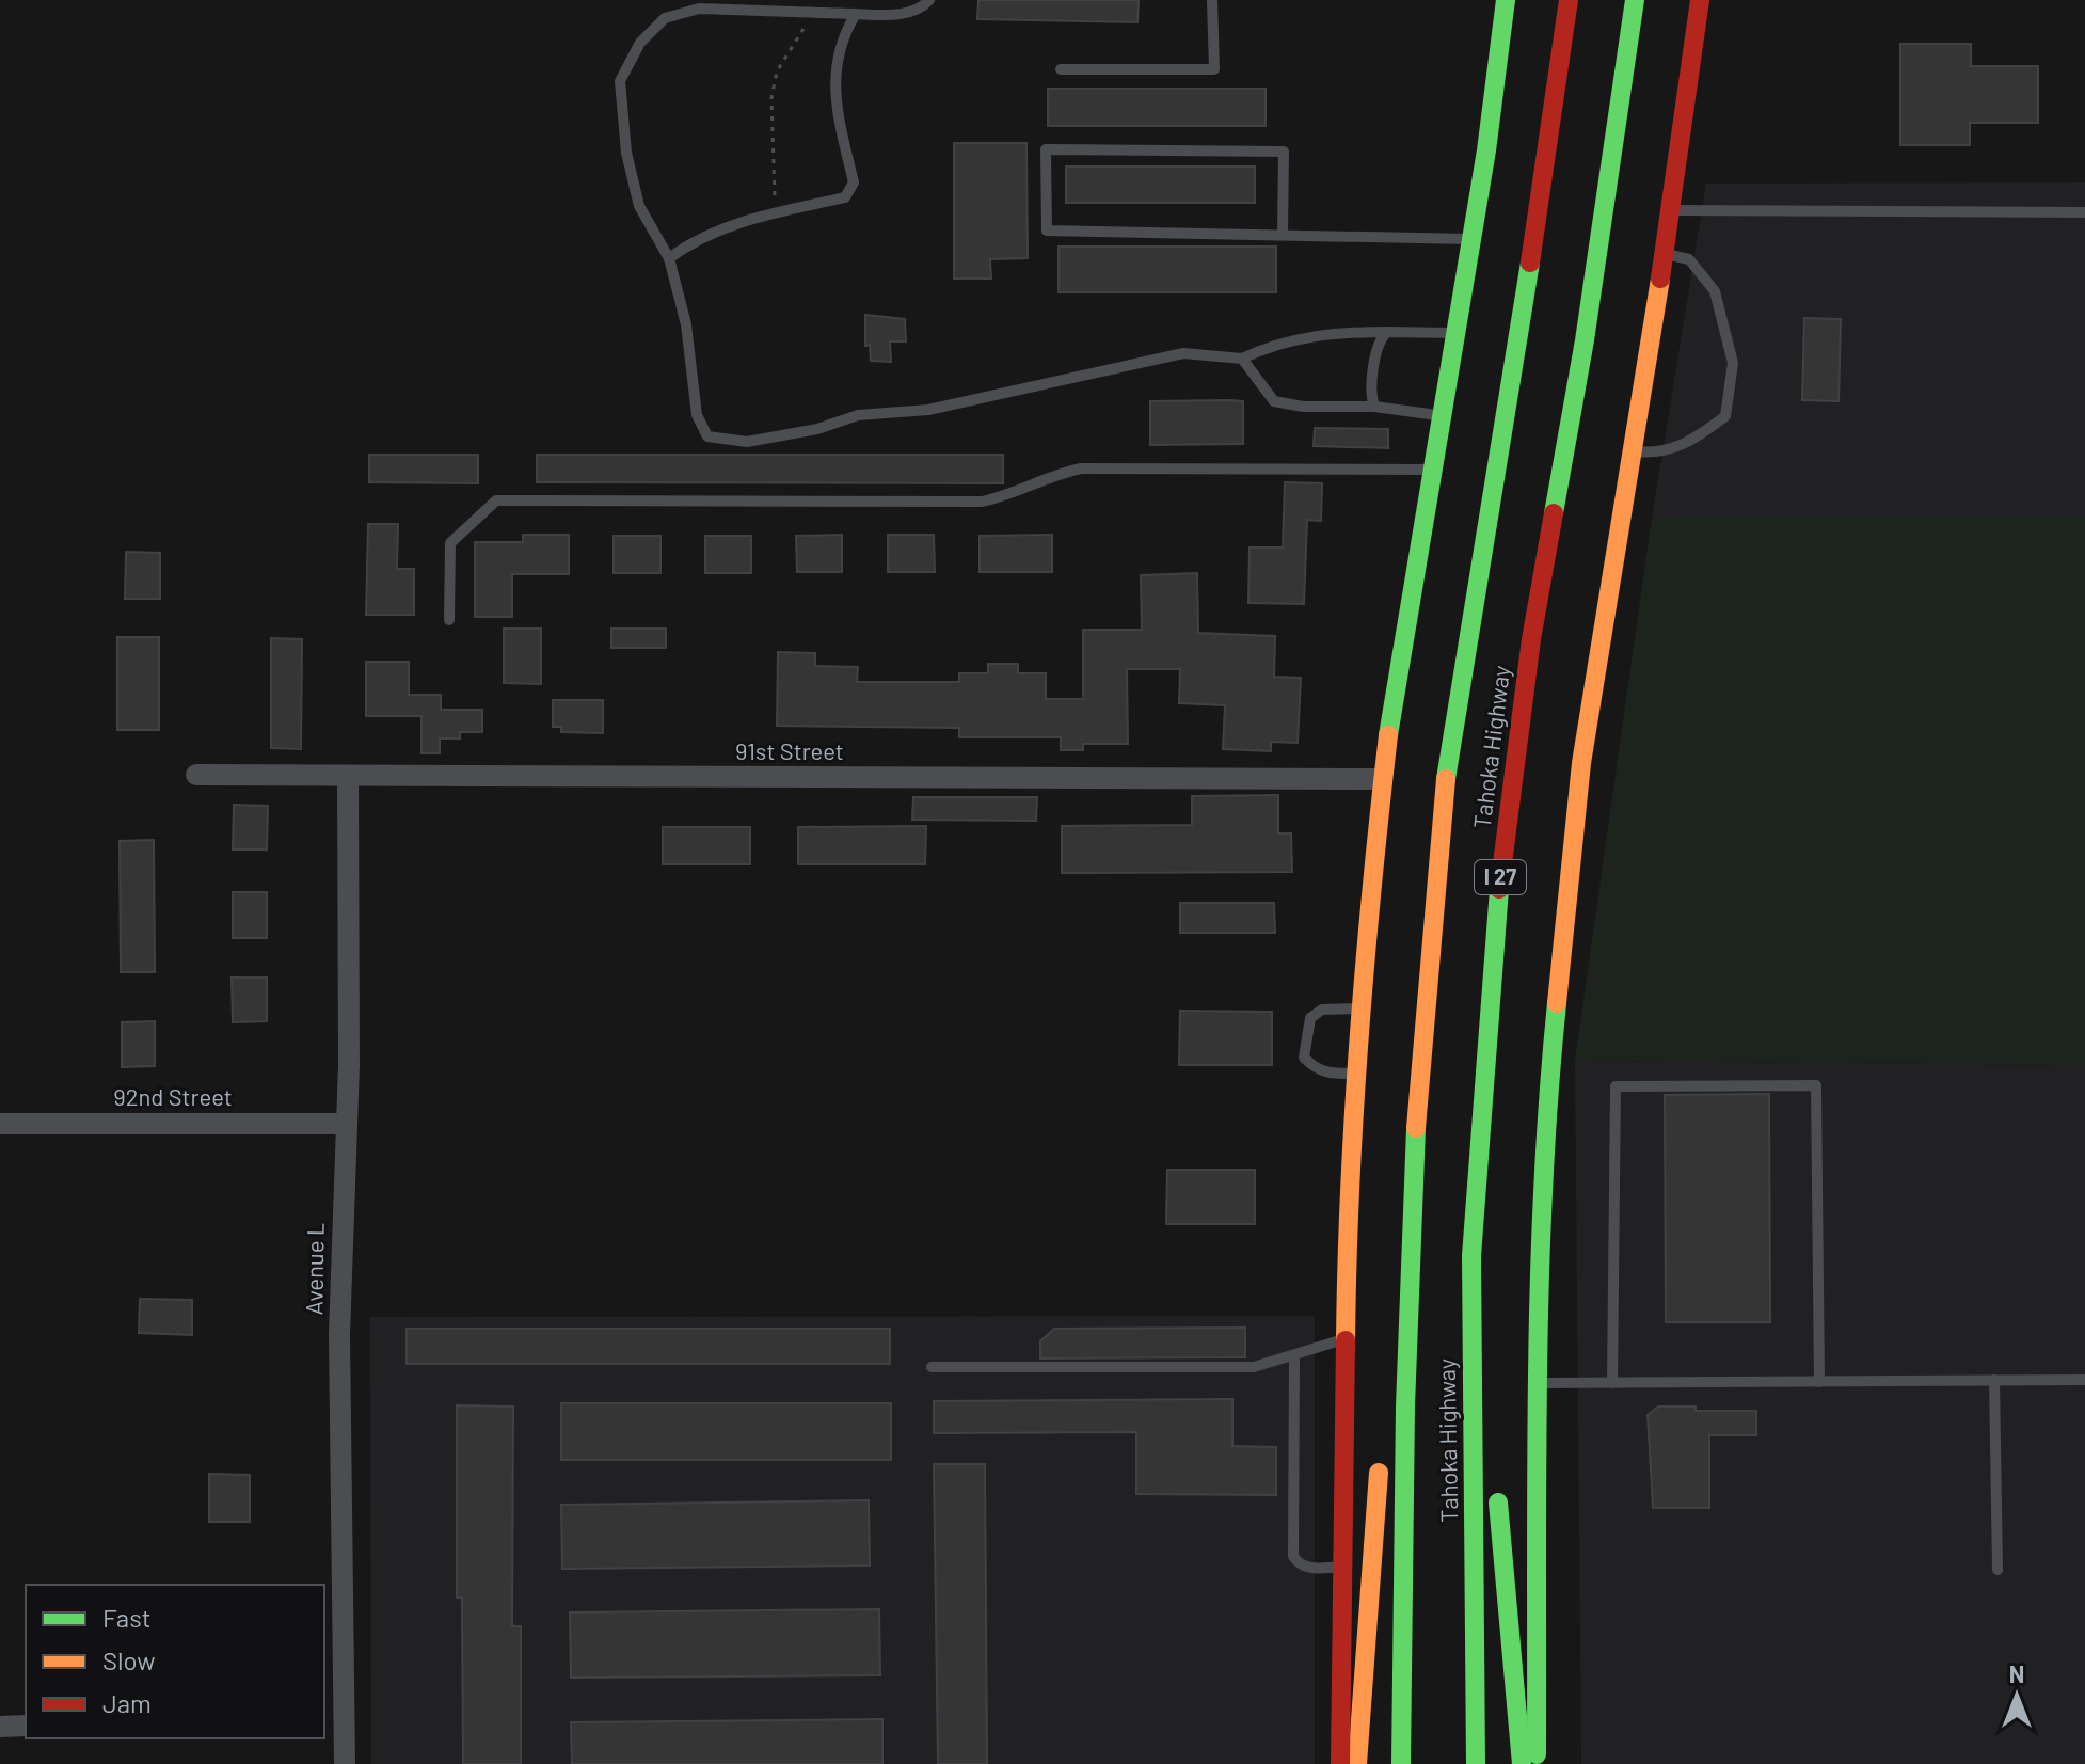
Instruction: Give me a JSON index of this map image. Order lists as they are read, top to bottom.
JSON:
{
  "streets": {
    "main road": ["Tahoka Highway", "I 27"],
    "street": ["91st Street", "92nd Street", "Avenue L"]
  },
  "crossings": [
    ["91st Street", "Avenue L"],
    ["92nd Street", "Avenue L"]
  ],
  "legend": ["Fast", "Slow", "Jam"],
  "north": "top"
}
